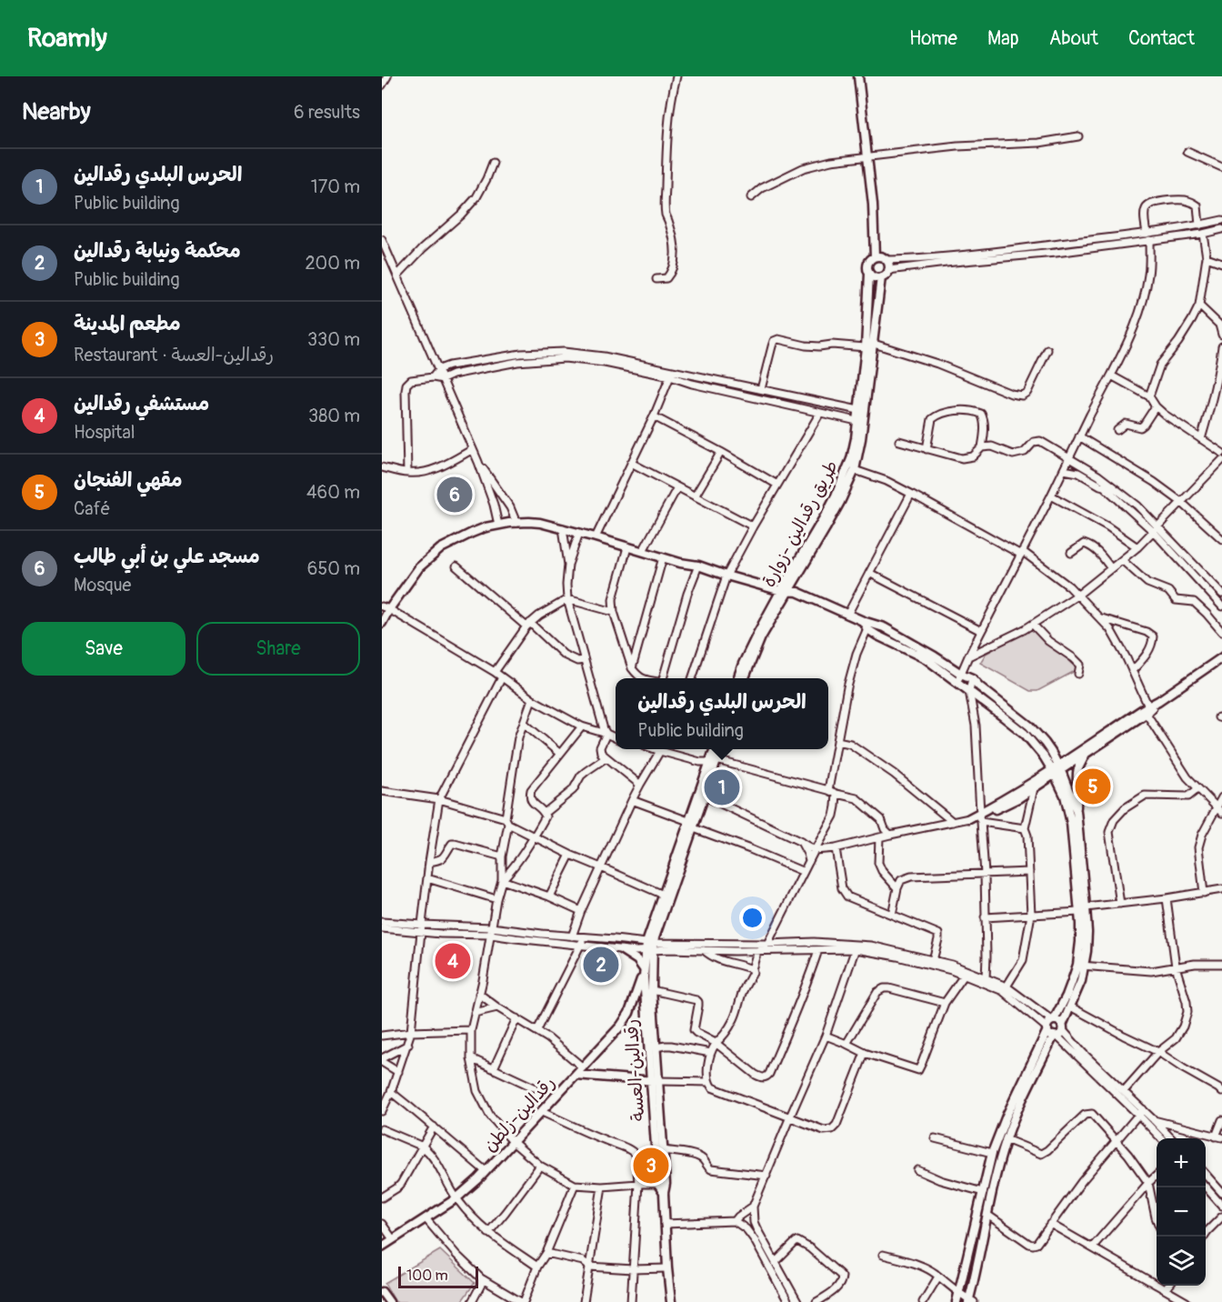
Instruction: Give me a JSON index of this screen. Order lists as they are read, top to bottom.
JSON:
{
  "streets": {
    "main road": ["طريق رقدالين -زوارة", "رقدالين-العسة", "رقدالين-زلطن"]
  },
  "crossings": [
    ["رقدالين-العسة", "رقدالين-زلطن"]
  ],
  "scale_bar": "100 m",
  "page": {
    "header": "Roamly",
    "nav": [
      "Home",
      "Map",
      "About",
      "Contact"
    ],
    "heading": ["Nearby", "6 results"],
    "list": [
      {
        "mark": "1",
        "name": "الحرس البلدي رقدالين",
        "note": "Public building",
        "value": "170 m"
      },
      {
        "mark": "2",
        "name": "محكمة ونيابة رقدالين",
        "note": "Public building",
        "value": "200 m"
      },
      {
        "mark": "3",
        "name": "مطعم المدينة",
        "note": "Restaurant · رقدالين-العسة",
        "value": "330 m"
      },
      {
        "mark": "4",
        "name": "مستشفي رقدالين",
        "note": "Hospital",
        "value": "380 m"
      },
      {
        "mark": "5",
        "name": "مقهي الفنجان",
        "note": "Café",
        "value": "460 m"
      },
      {
        "mark": "6",
        "name": "مسجد علي بن أبي طالب",
        "note": "Mosque",
        "value": "650 m"
      }
    ],
    "pins": [
      "6",
      "5",
      "1",
      "4",
      "2",
      "3"
    ],
    "buttons": ["Save", "Share"],
    "popup": ["الحرس البلدي رقدالين", "Public building"],
    "map_buttons": ["+", "−"],
    "scale": "100 m"
  }
}
